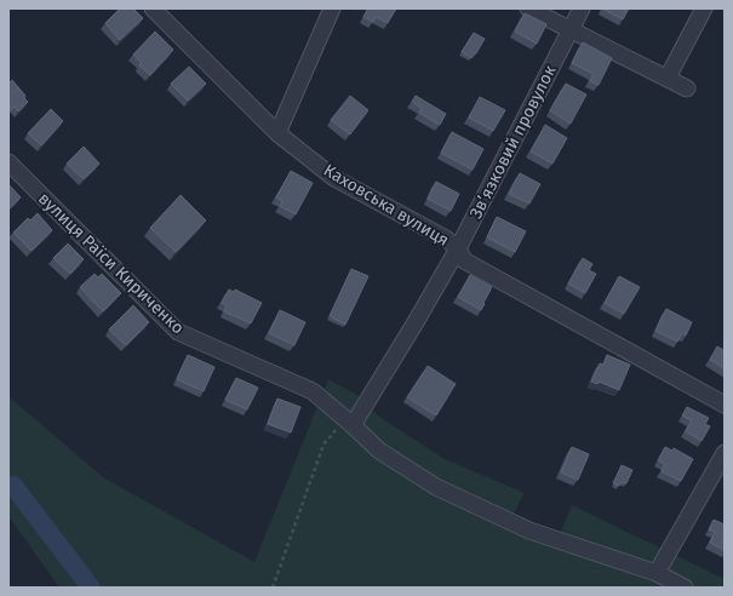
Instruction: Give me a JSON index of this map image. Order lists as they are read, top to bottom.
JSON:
{
  "streets": {
    "street": ["Звʼязковий провулок", "Каховська вулиця", "вулиця Раїси Кириченко"]
  },
  "crossings": [
    ["Звʼязковий провулок", "Каховська вулиця"],
    ["Звʼязковий провулок", "вулиця Раїси Кириченко"]
  ]
}
